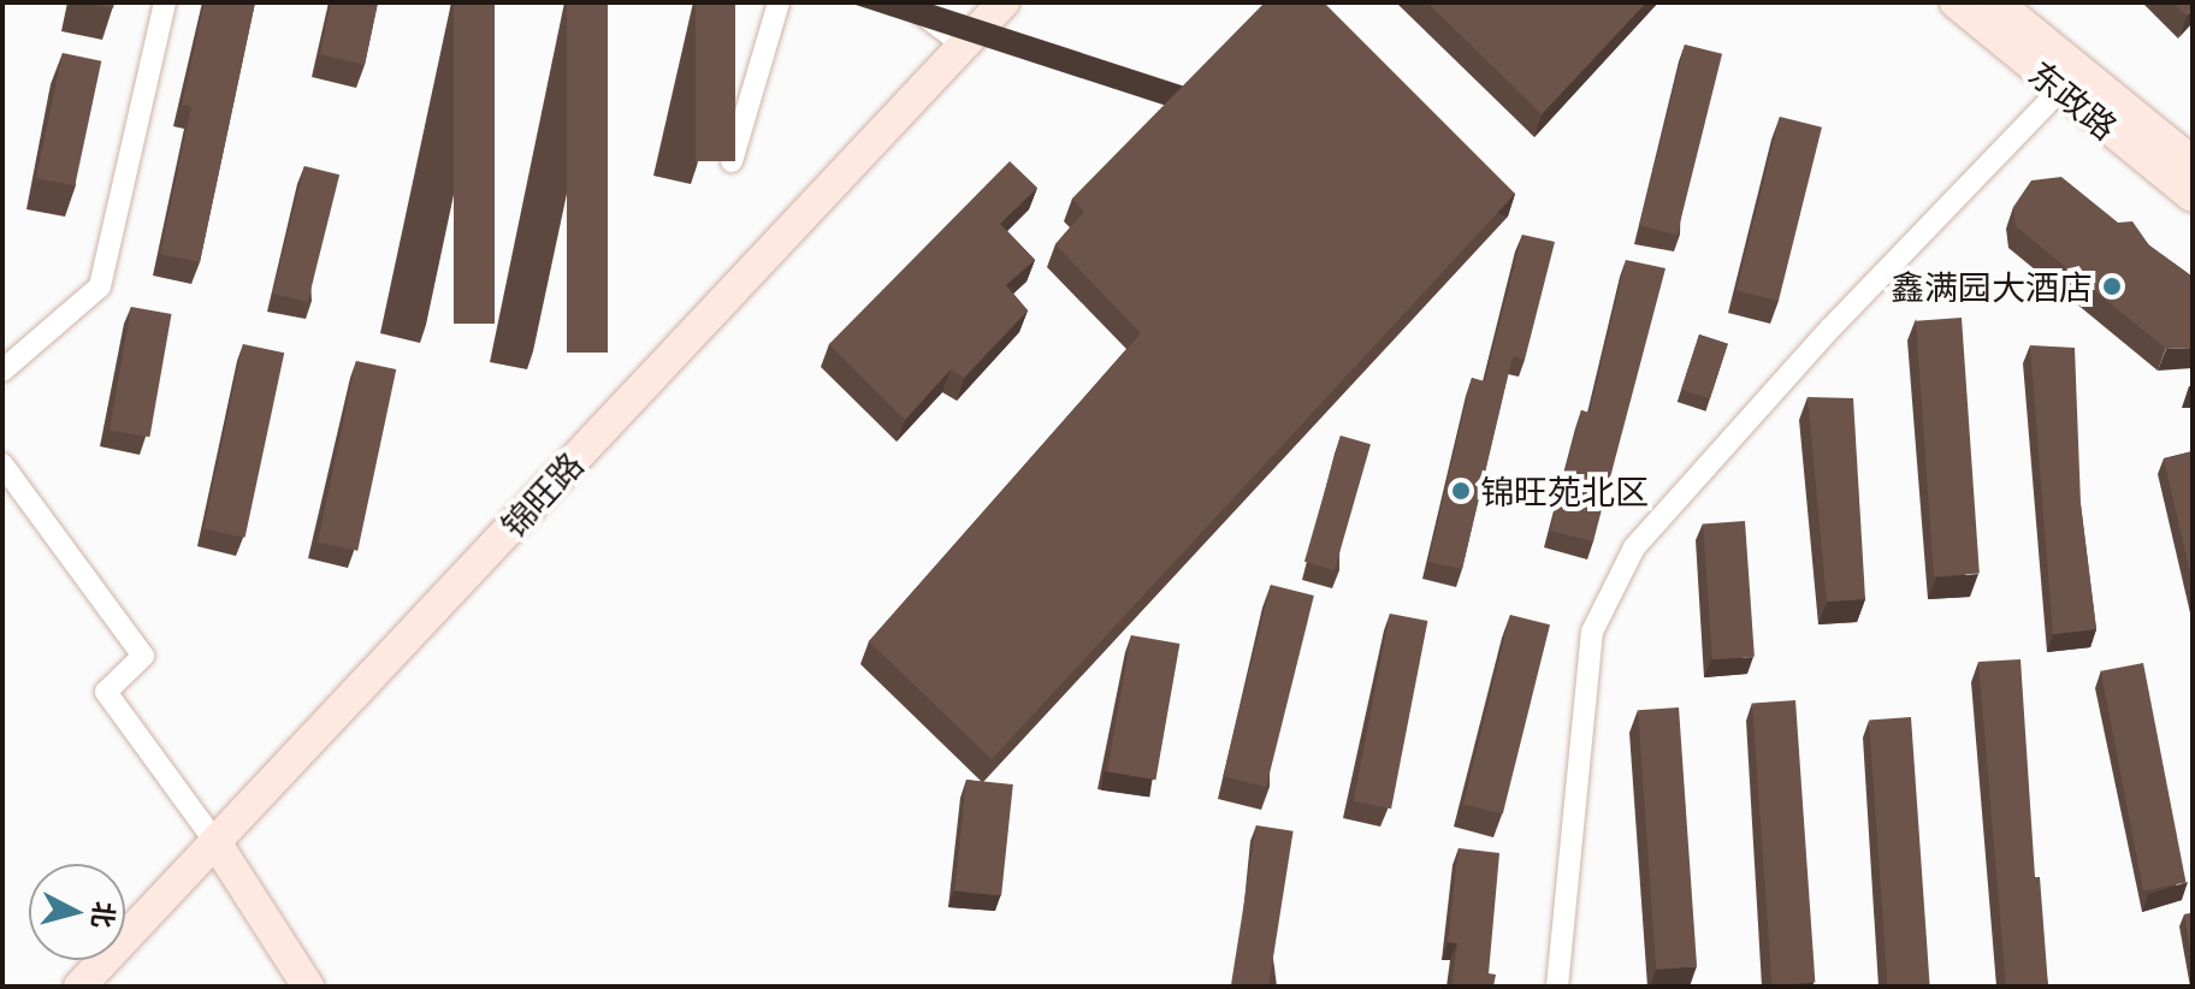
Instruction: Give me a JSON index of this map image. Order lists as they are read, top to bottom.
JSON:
{
  "streets": {
    "street": ["东政路", "锦旺路"]
  },
  "places": ["鑫满园大酒店", "锦旺苑北区"],
  "north": "right"
}
